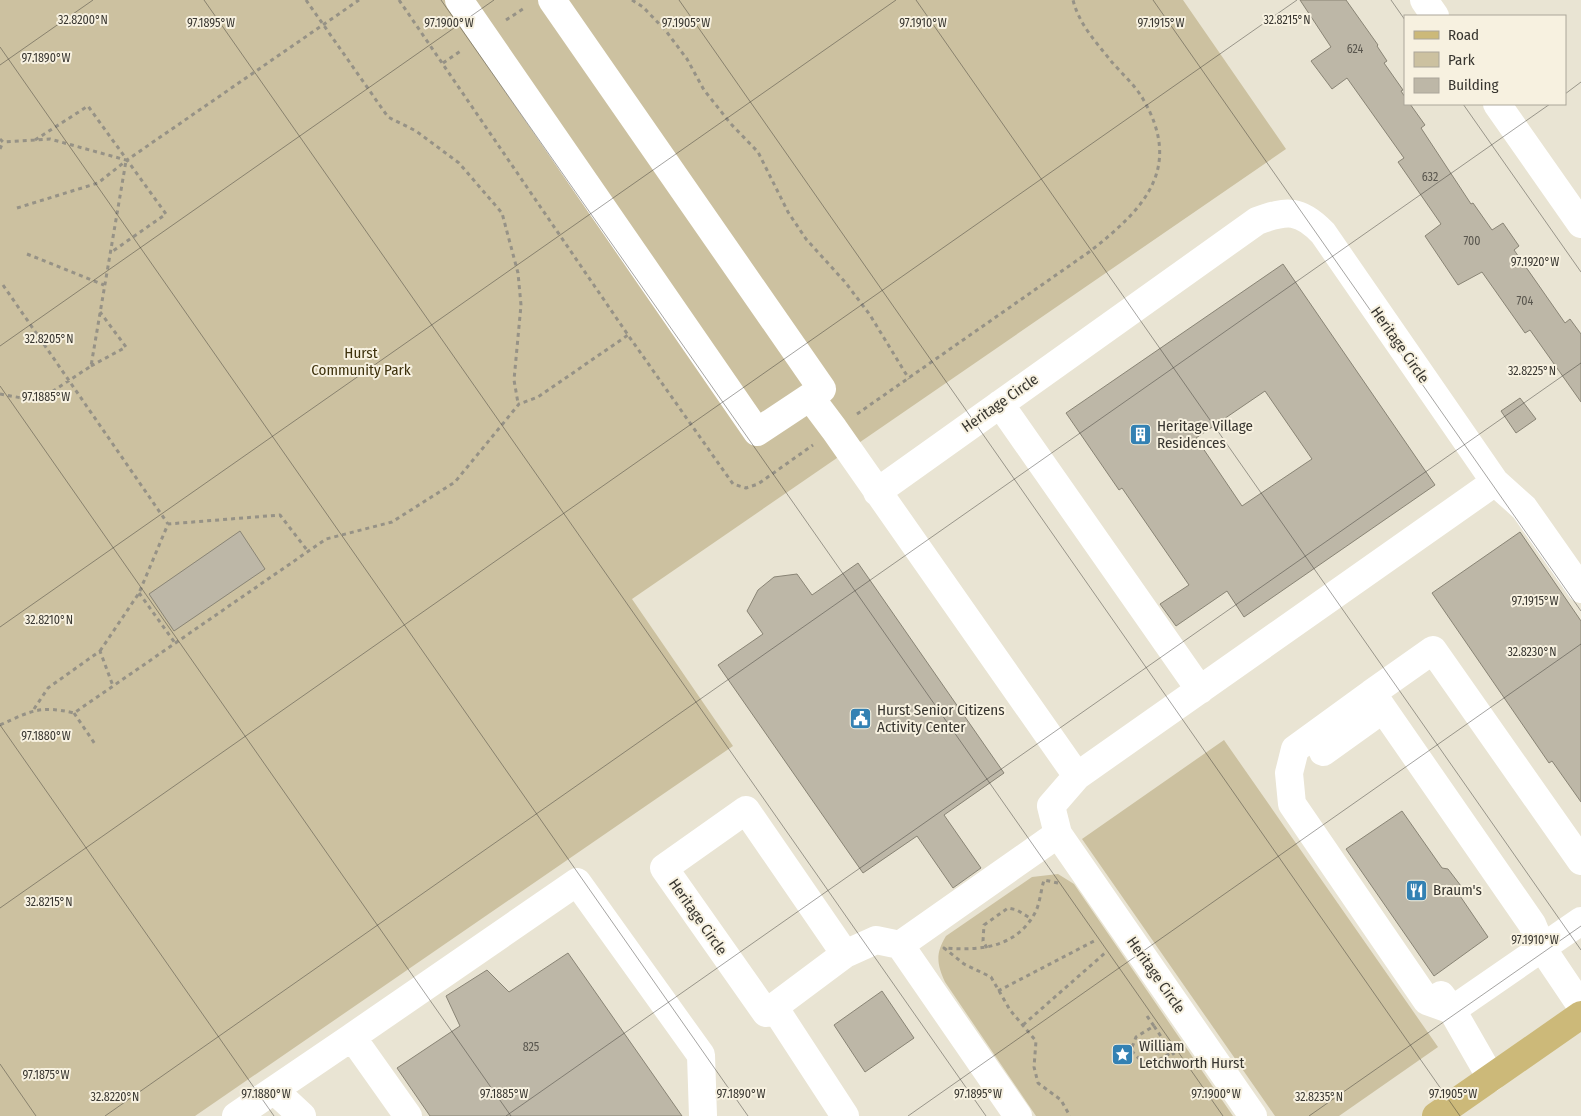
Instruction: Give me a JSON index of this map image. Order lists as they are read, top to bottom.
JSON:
{
  "streets": {
    "street": ["Heritage Circle"]
  },
  "parks": ["Hurst Community Park"],
  "places": {
    "building": ["Heritage Village Residences"],
    "public building": ["Hurst Senior Citizens Activity Center"],
    "restaurant": ["Braum's"],
    "place": ["William Letchworth Hurst"]
  },
  "house_numbers": [
    "624",
    "632",
    "700",
    "704",
    "825"
  ],
  "legend": ["Road", "Park", "Building"],
  "coordinates": [
    "32.8200°N",
    "32.8215°N",
    "97.1895°W",
    "97.1910°W",
    "97.1915°W",
    "97.1900°W",
    "97.1905°W",
    "97.1890°W",
    "97.1920°W",
    "32.8205°N",
    "32.8225°N",
    "97.1885°W",
    "32.8210°N",
    "32.8230°N",
    "97.1880°W",
    "97.1875°W",
    "32.8220°N",
    "32.8235°N"
  ]
}
